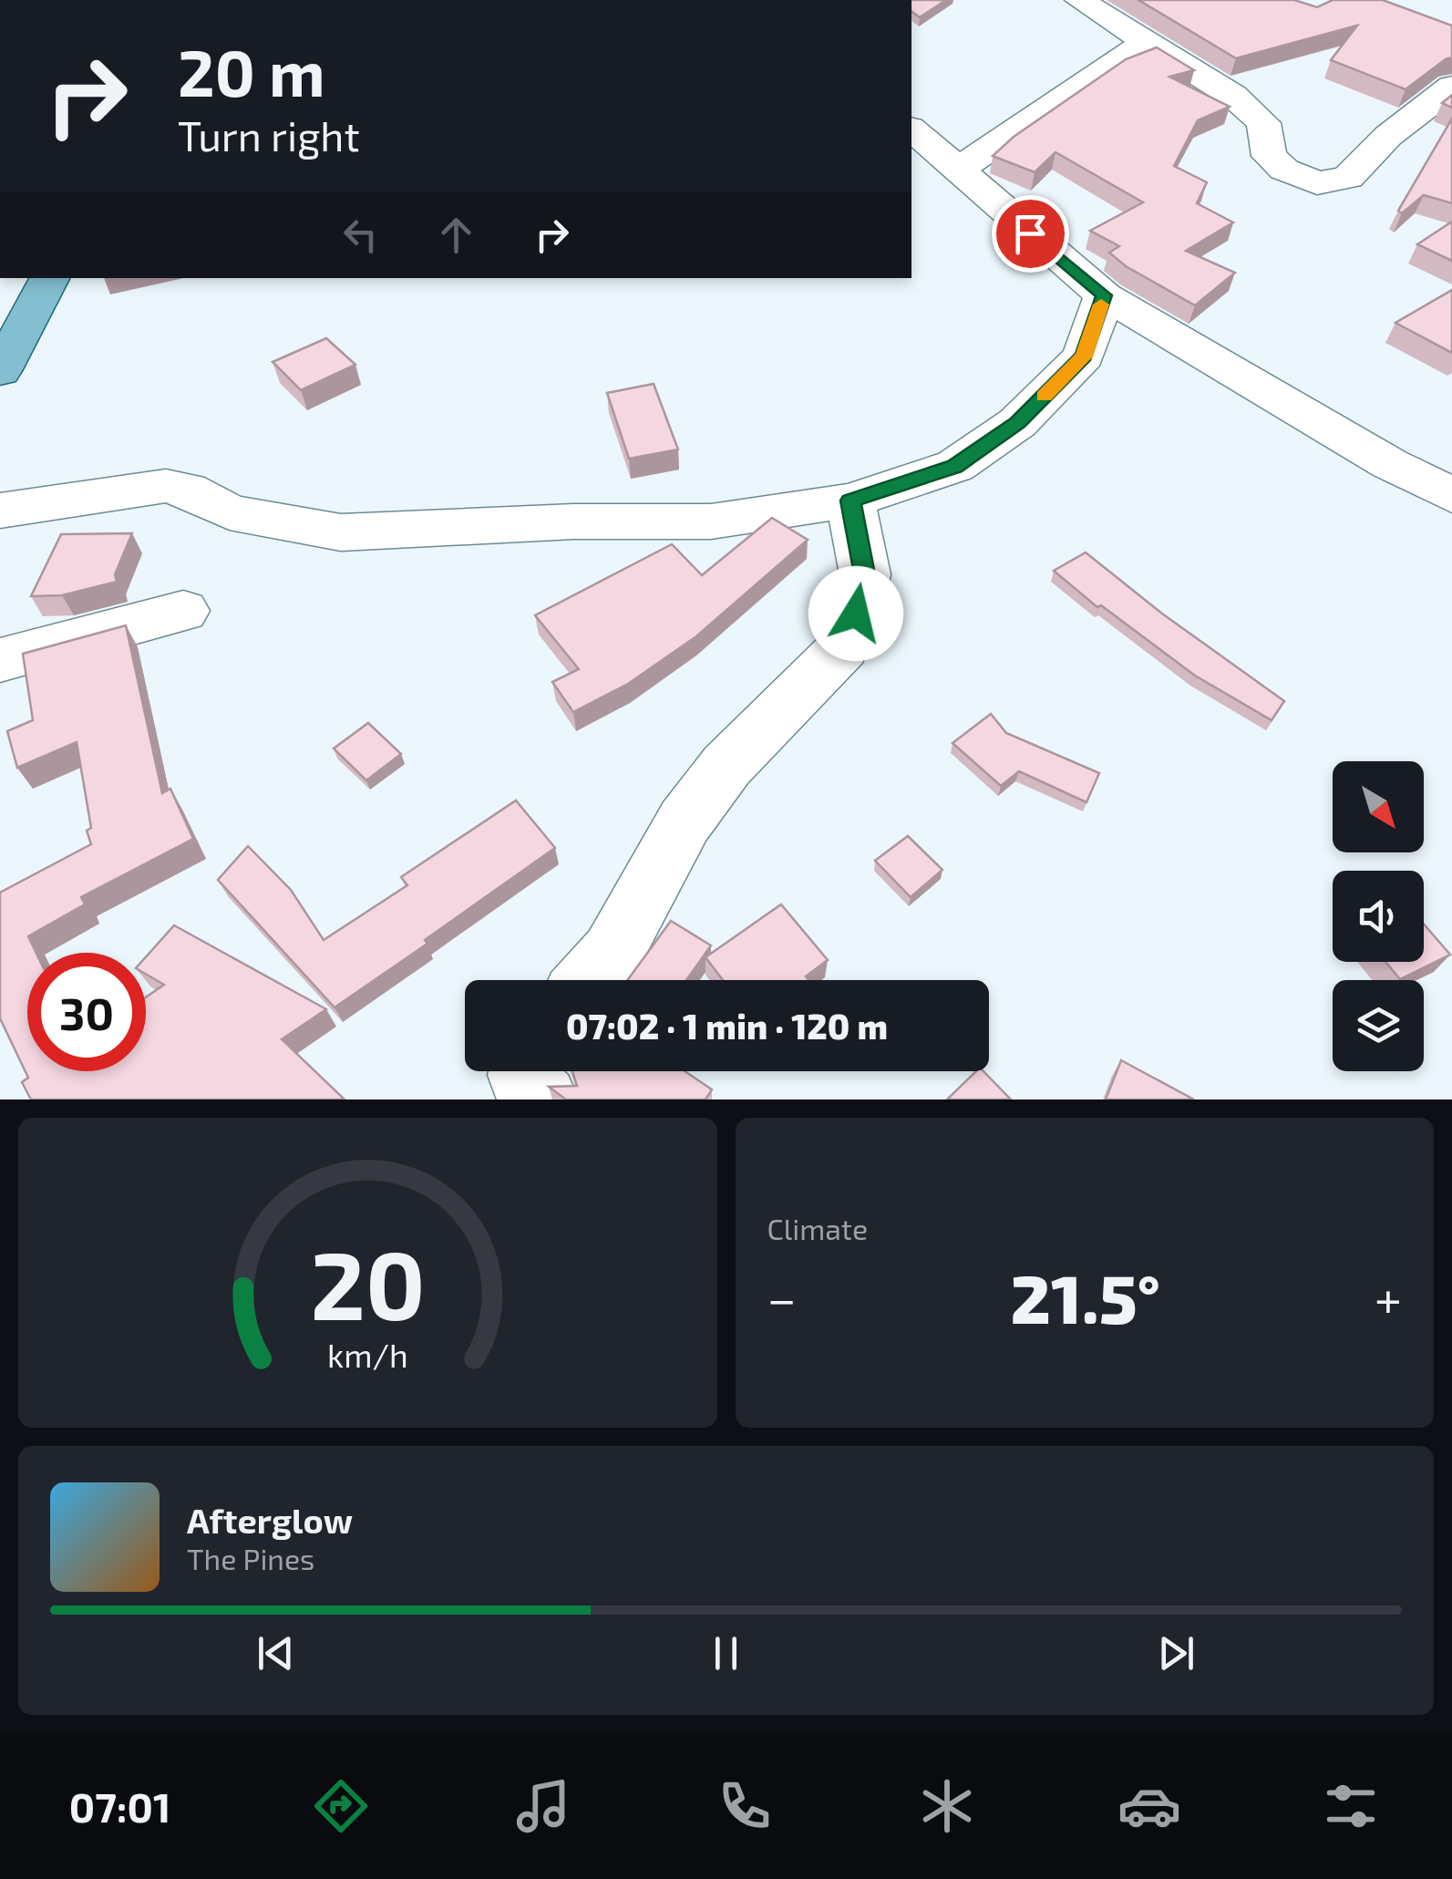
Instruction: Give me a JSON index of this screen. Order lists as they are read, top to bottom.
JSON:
{
  "north": "bottom right",
  "page": {
    "turn": ["20 m", "Turn right"],
    "limit": "30",
    "trip": "07:02 · 1 min · 120 m",
    "tile": "Climate",
    "heat": ["−", "21.5°", "+"],
    "song": ["Afterglow", "The Pines"],
    "tabs": "07:01",
    "gauge": ["20", "km/h"]
  }
}
